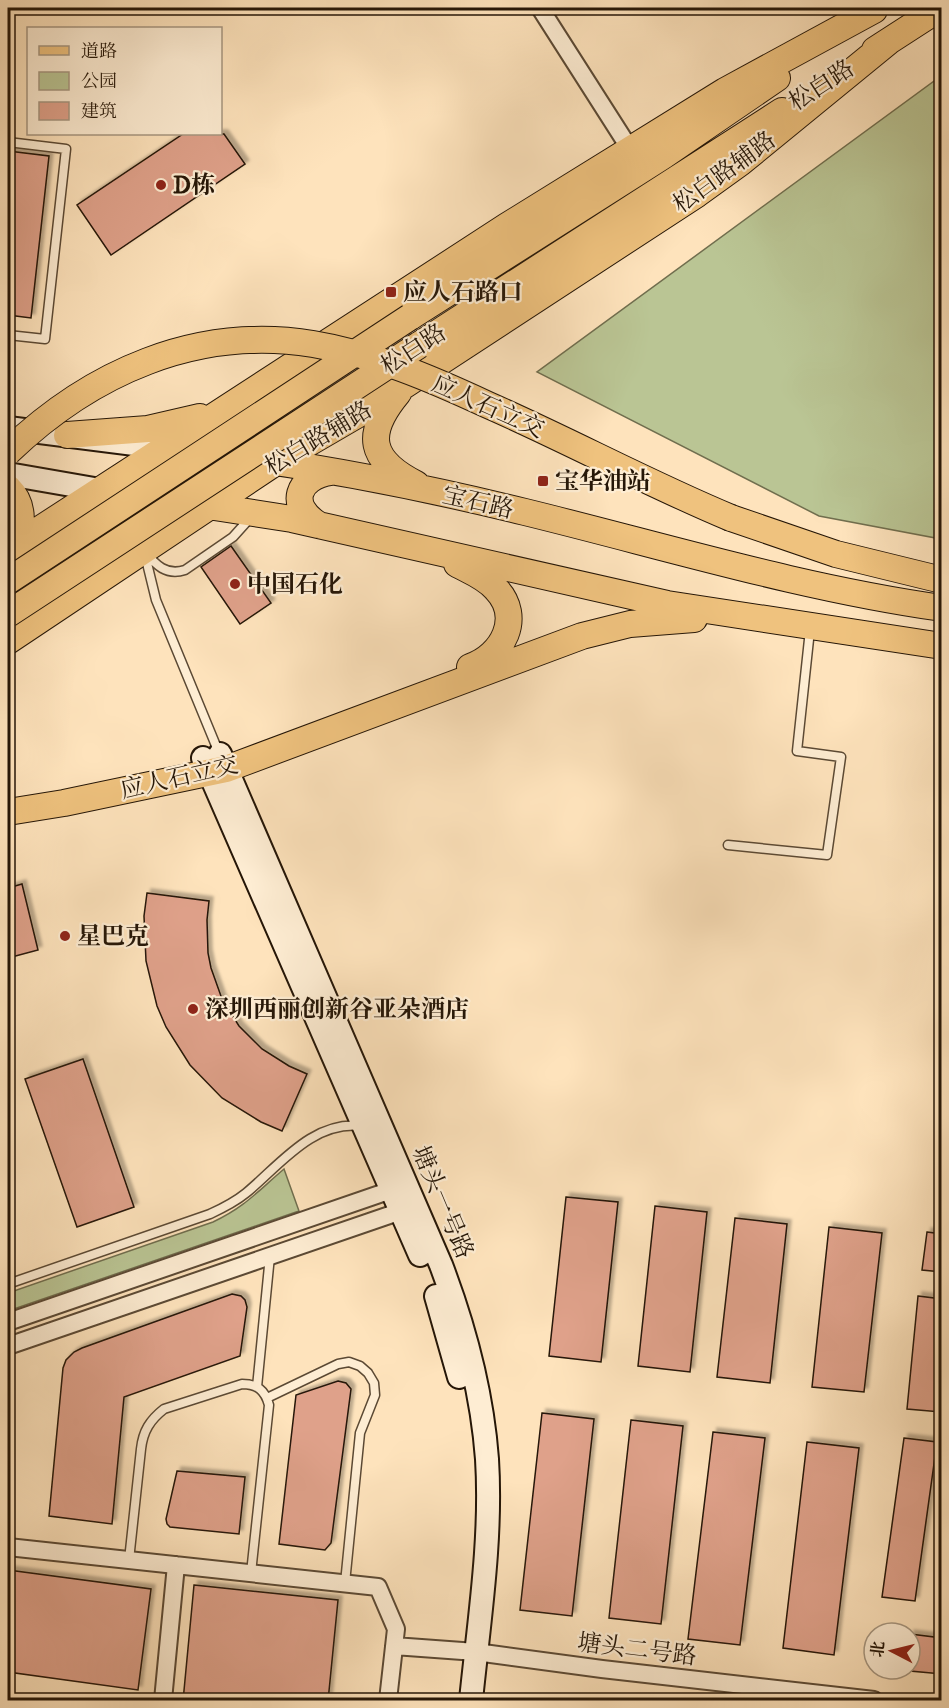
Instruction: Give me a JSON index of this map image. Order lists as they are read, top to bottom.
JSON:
{
  "streets": {
    "main road": [
      "松白路",
      "松白路辅路",
      "应人石立交",
      "宝石路"
    ],
    "street": ["塘头一号路", "塘头二号路"]
  },
  "crossings": [
    ["松白路", "松白路辅路"],
    ["松白路辅路", "宝石路"],
    ["应人石立交", "塘头一号路"],
    ["塘头一号路", "塘头二号路"]
  ],
  "places": {
    "other": [
      "D栋",
      "中国石化",
      "星巴克",
      "深圳西丽创新谷亚朵酒店"
    ],
    "transit": ["应人石路口", "宝华油站"]
  },
  "legend": ["道路", "公园", "建筑"],
  "north": "left"
}
